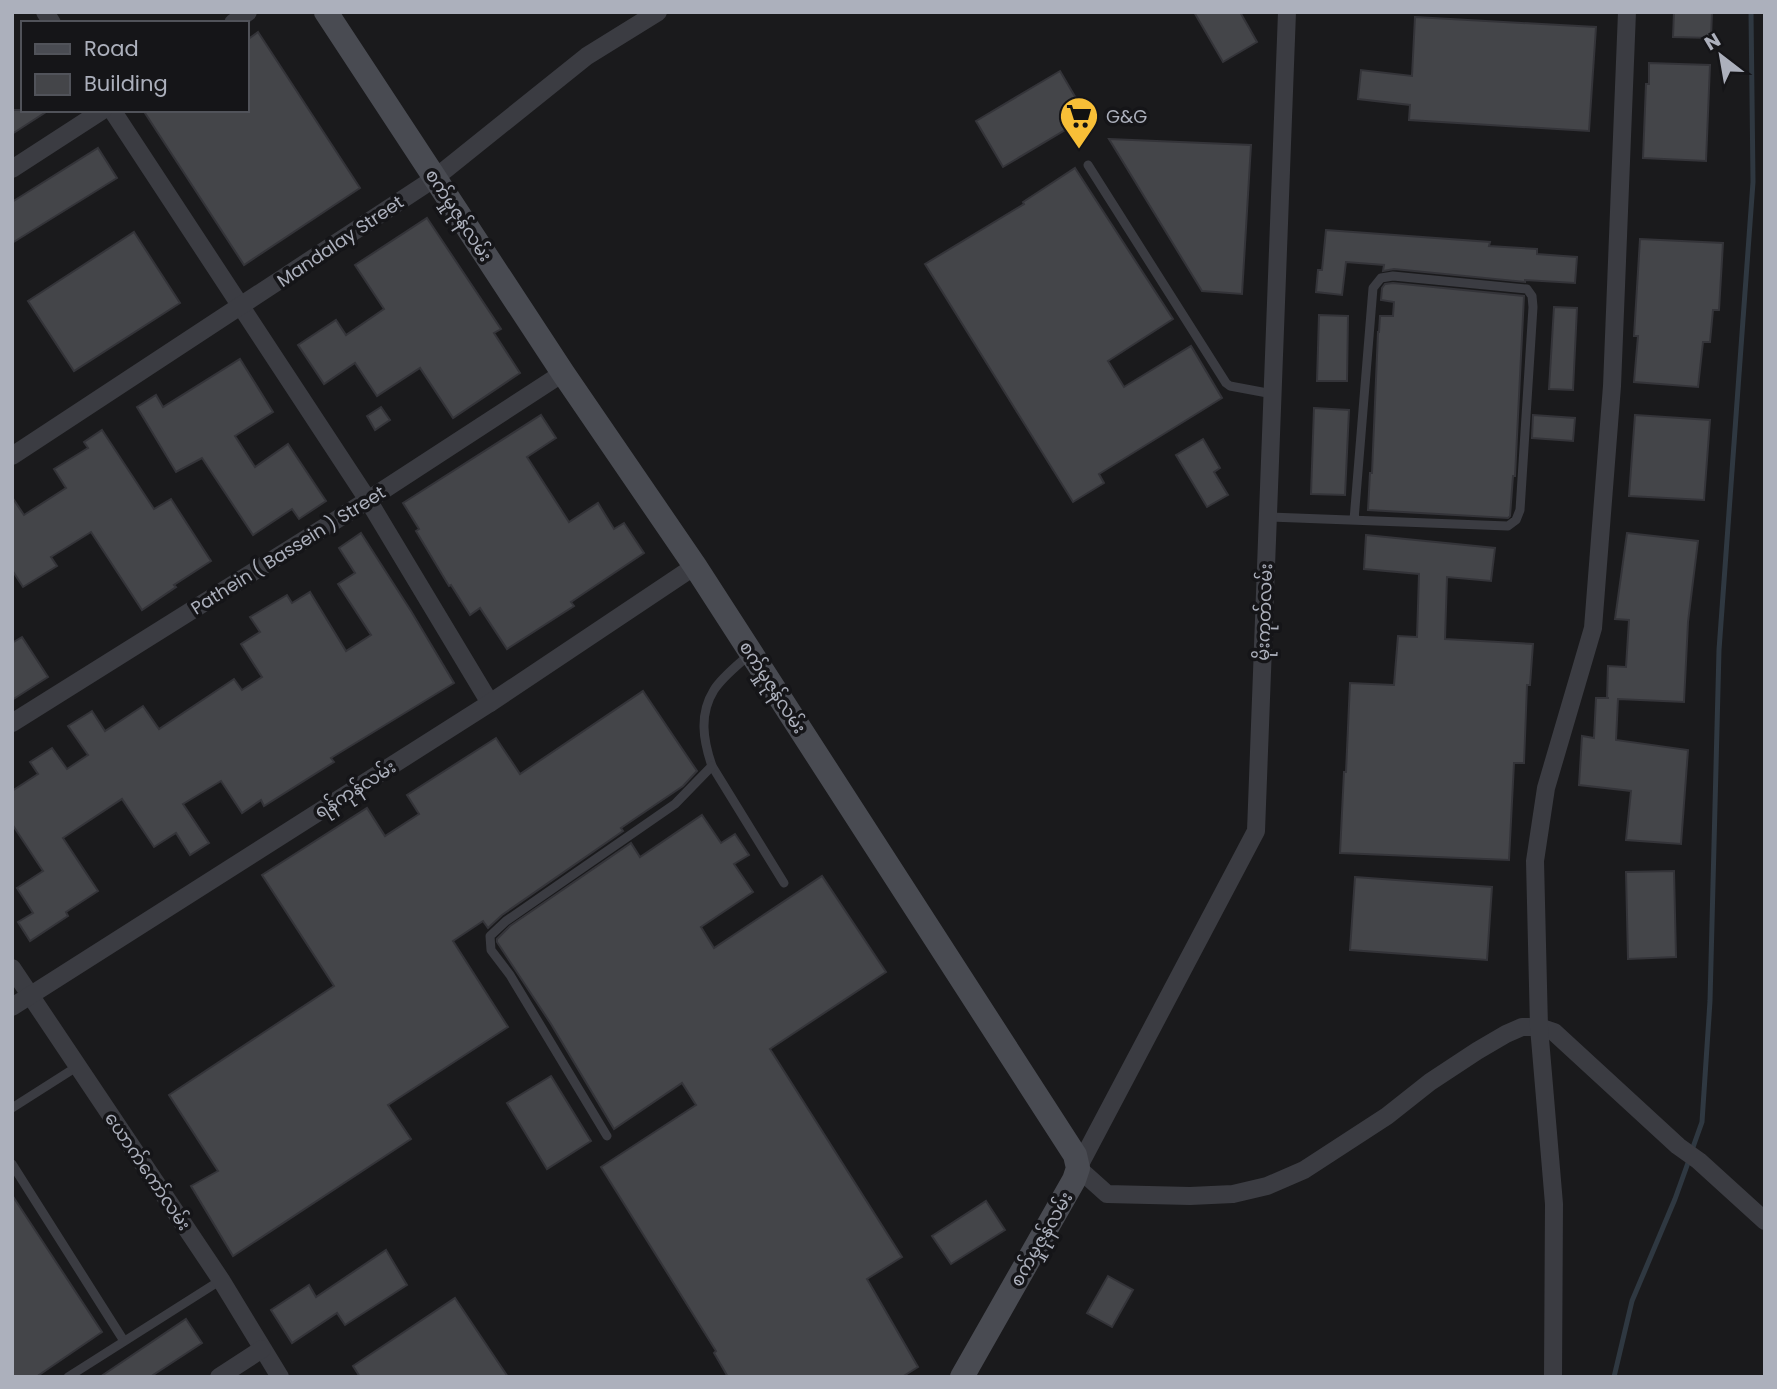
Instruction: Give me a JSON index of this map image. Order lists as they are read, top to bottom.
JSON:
{
  "streets": {
    "street": [
      "စက်မှုဇုန်လမ်း",
      "Mandalay Street",
      "Pathein ( Bassein ) Street",
      "မိုးကုတ်လမ်း",
      "ရန်ကုန်လမ်း",
      "ယောက်ကော်လမ်း"
    ]
  },
  "crossings": [
    ["စက်မှုဇုန်လမ်း", "Mandalay Street"],
    ["စက်မှုဇုန်လမ်း", "Pathein ( Bassein ) Street"],
    ["စက်မှုဇုန်လမ်း", "မိုးကုတ်လမ်း"],
    ["စက်မှုဇုန်လမ်း", "ရန်ကုန်လမ်း"],
    ["ရန်ကုန်လမ်း", "ယောက်ကော်လမ်း"]
  ],
  "places": {
    "supermarket": ["G&G"]
  },
  "legend": ["Road", "Building"],
  "north": "top left"
}
